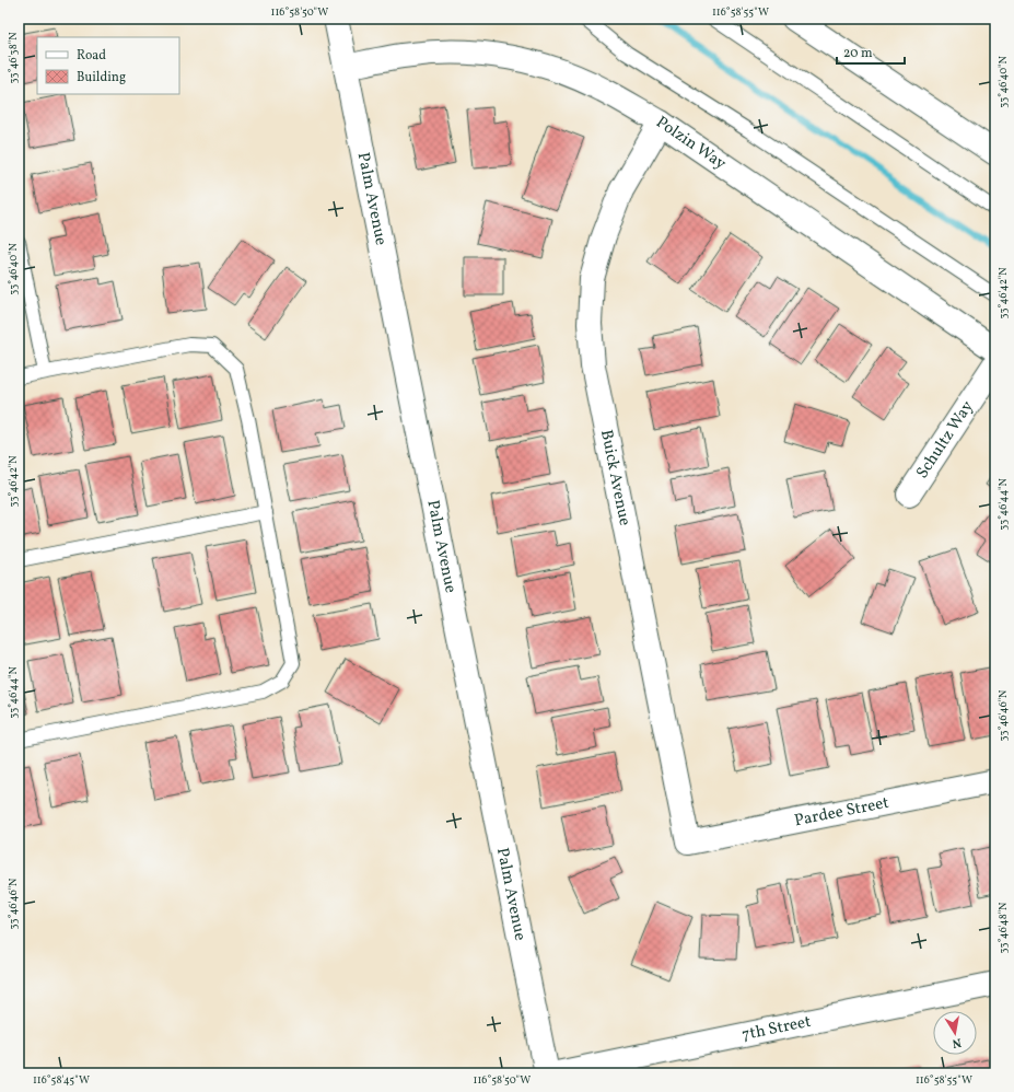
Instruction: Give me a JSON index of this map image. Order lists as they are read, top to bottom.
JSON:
{
  "streets": {
    "street": [
      "Polzin Way",
      "Palm Avenue",
      "Schultz Way",
      "Buick Avenue",
      "Pardee Street",
      "7th Street"
    ]
  },
  "crossings": [
    ["Polzin Way", "Palm Avenue"],
    ["Polzin Way", "Buick Avenue"],
    ["Buick Avenue", "Pardee Street"]
  ],
  "legend": ["Road", "Building"],
  "scale_bar": "20 m",
  "north": "bottom",
  "coordinates": [
    "116°58'50\"W",
    "116°58'55\"W",
    "33°46'38\"N",
    "33°46'40\"N",
    "33°46'42\"N",
    "33°46'44\"N",
    "33°46'46\"N",
    "33°46'48\"N",
    "116°58'45\"W"
  ]
}
